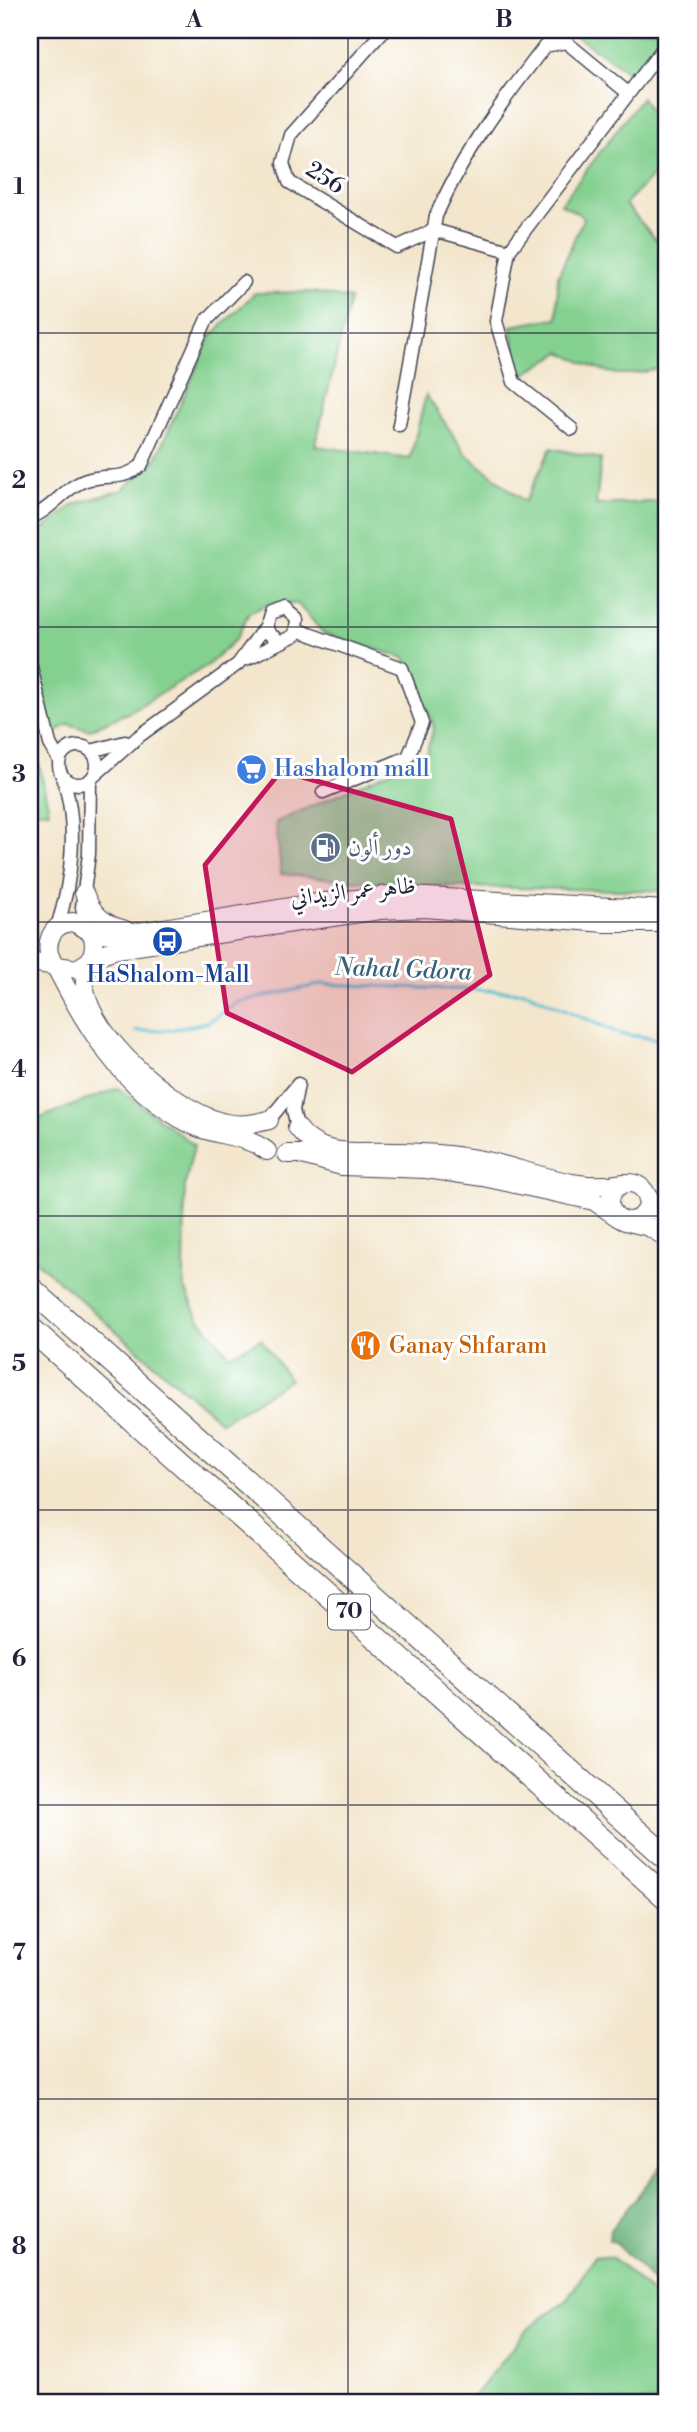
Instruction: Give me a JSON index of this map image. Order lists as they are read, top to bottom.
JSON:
{
  "streets": {
    "highway": ["70"],
    "street": ["256", "ظاهر عمر الزيداني"]
  },
  "water": ["Nahal Gdora"],
  "places": {
    "supermarket": ["Hashalom mall"],
    "fuel station": ["دور ألون"],
    "bus stop": ["HaShalom-Mall"],
    "restaurant": ["Ganay Shfaram"]
  },
  "grid": {
    "columns": ["A", "B"],
    "rows": [
      "1",
      "2",
      "3",
      "4",
      "5",
      "6",
      "7",
      "8"
    ]
  }
}
